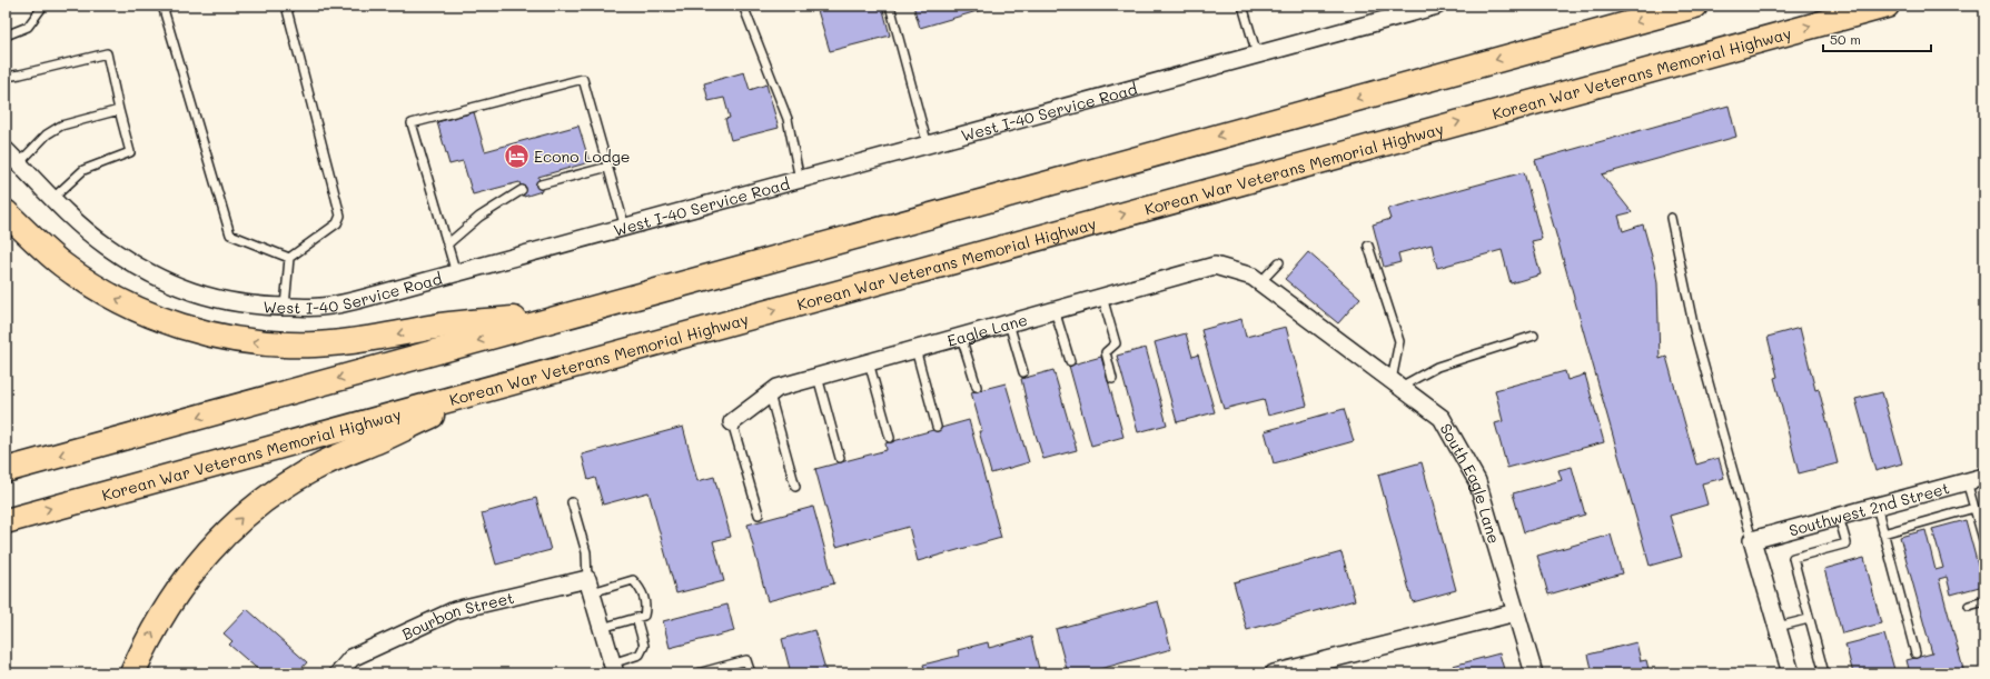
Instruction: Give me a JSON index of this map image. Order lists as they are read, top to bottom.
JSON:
{
  "streets": {
    "highway": ["Korean War Veterans Memorial Highway"],
    "street": [
      "West I-40 Service Road",
      "Eagle Lane",
      "South Eagle Lane",
      "Southwest 2nd Street",
      "Bourbon Street"
    ]
  },
  "crossings": [
    ["Eagle Lane", "South Eagle Lane"]
  ],
  "places": {
    "hotel": ["Econo Lodge"]
  },
  "scale_bar": "50 m"
}
